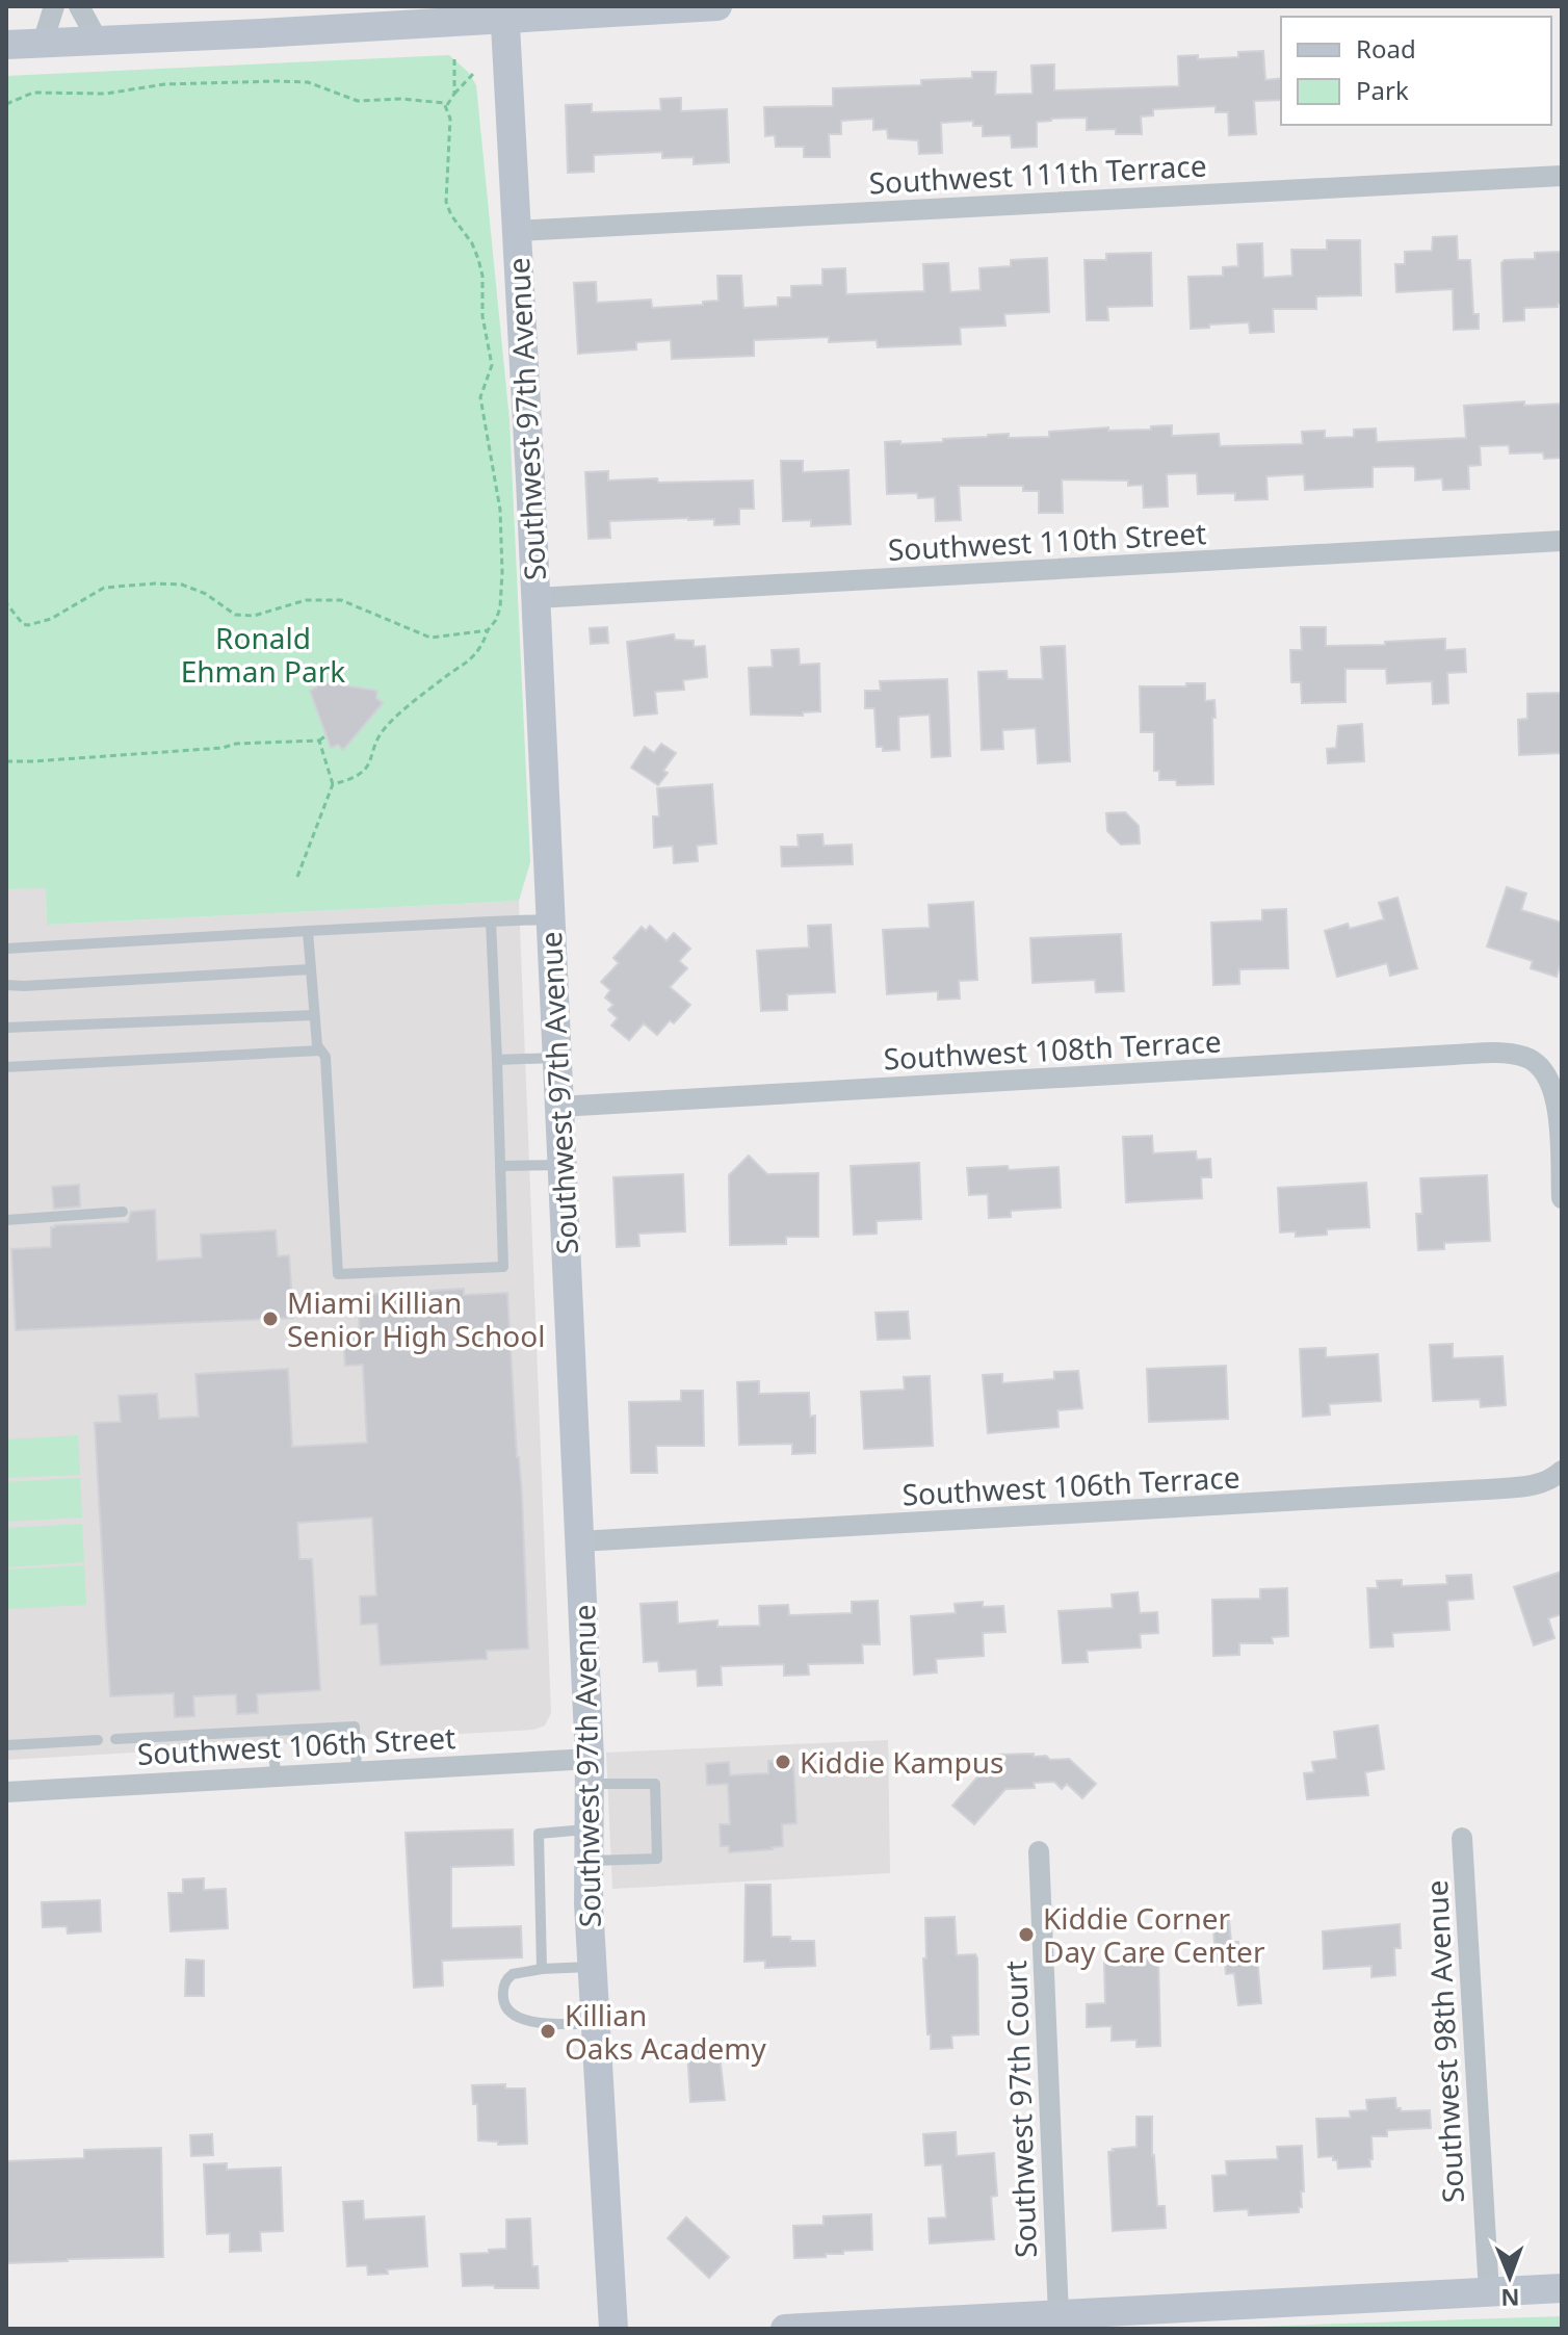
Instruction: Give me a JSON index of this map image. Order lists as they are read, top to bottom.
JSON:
{
  "streets": {
    "street": [
      "Southwest 111th Terrace",
      "Southwest 97th Avenue",
      "Southwest 110th Street",
      "Southwest 108th Terrace",
      "Southwest 106th Terrace",
      "Southwest 106th Street",
      "Southwest 98th Avenue",
      "Southwest 97th Court"
    ]
  },
  "crossings": [
    ["Southwest 111th Terrace", "Southwest 97th Avenue"],
    ["Southwest 97th Avenue", "Southwest 110th Street"],
    ["Southwest 97th Avenue", "Southwest 108th Terrace"],
    ["Southwest 97th Avenue", "Southwest 106th Terrace"],
    ["Southwest 97th Avenue", "Southwest 106th Street"]
  ],
  "parks": ["Ronald Ehman Park"],
  "places": [
    "Miami Killian Senior High School",
    "Kiddie Kampus",
    "Kiddie Corner Day Care Center",
    "Killian Oaks Academy"
  ],
  "legend": ["Road", "Park"],
  "north": "bottom"
}
